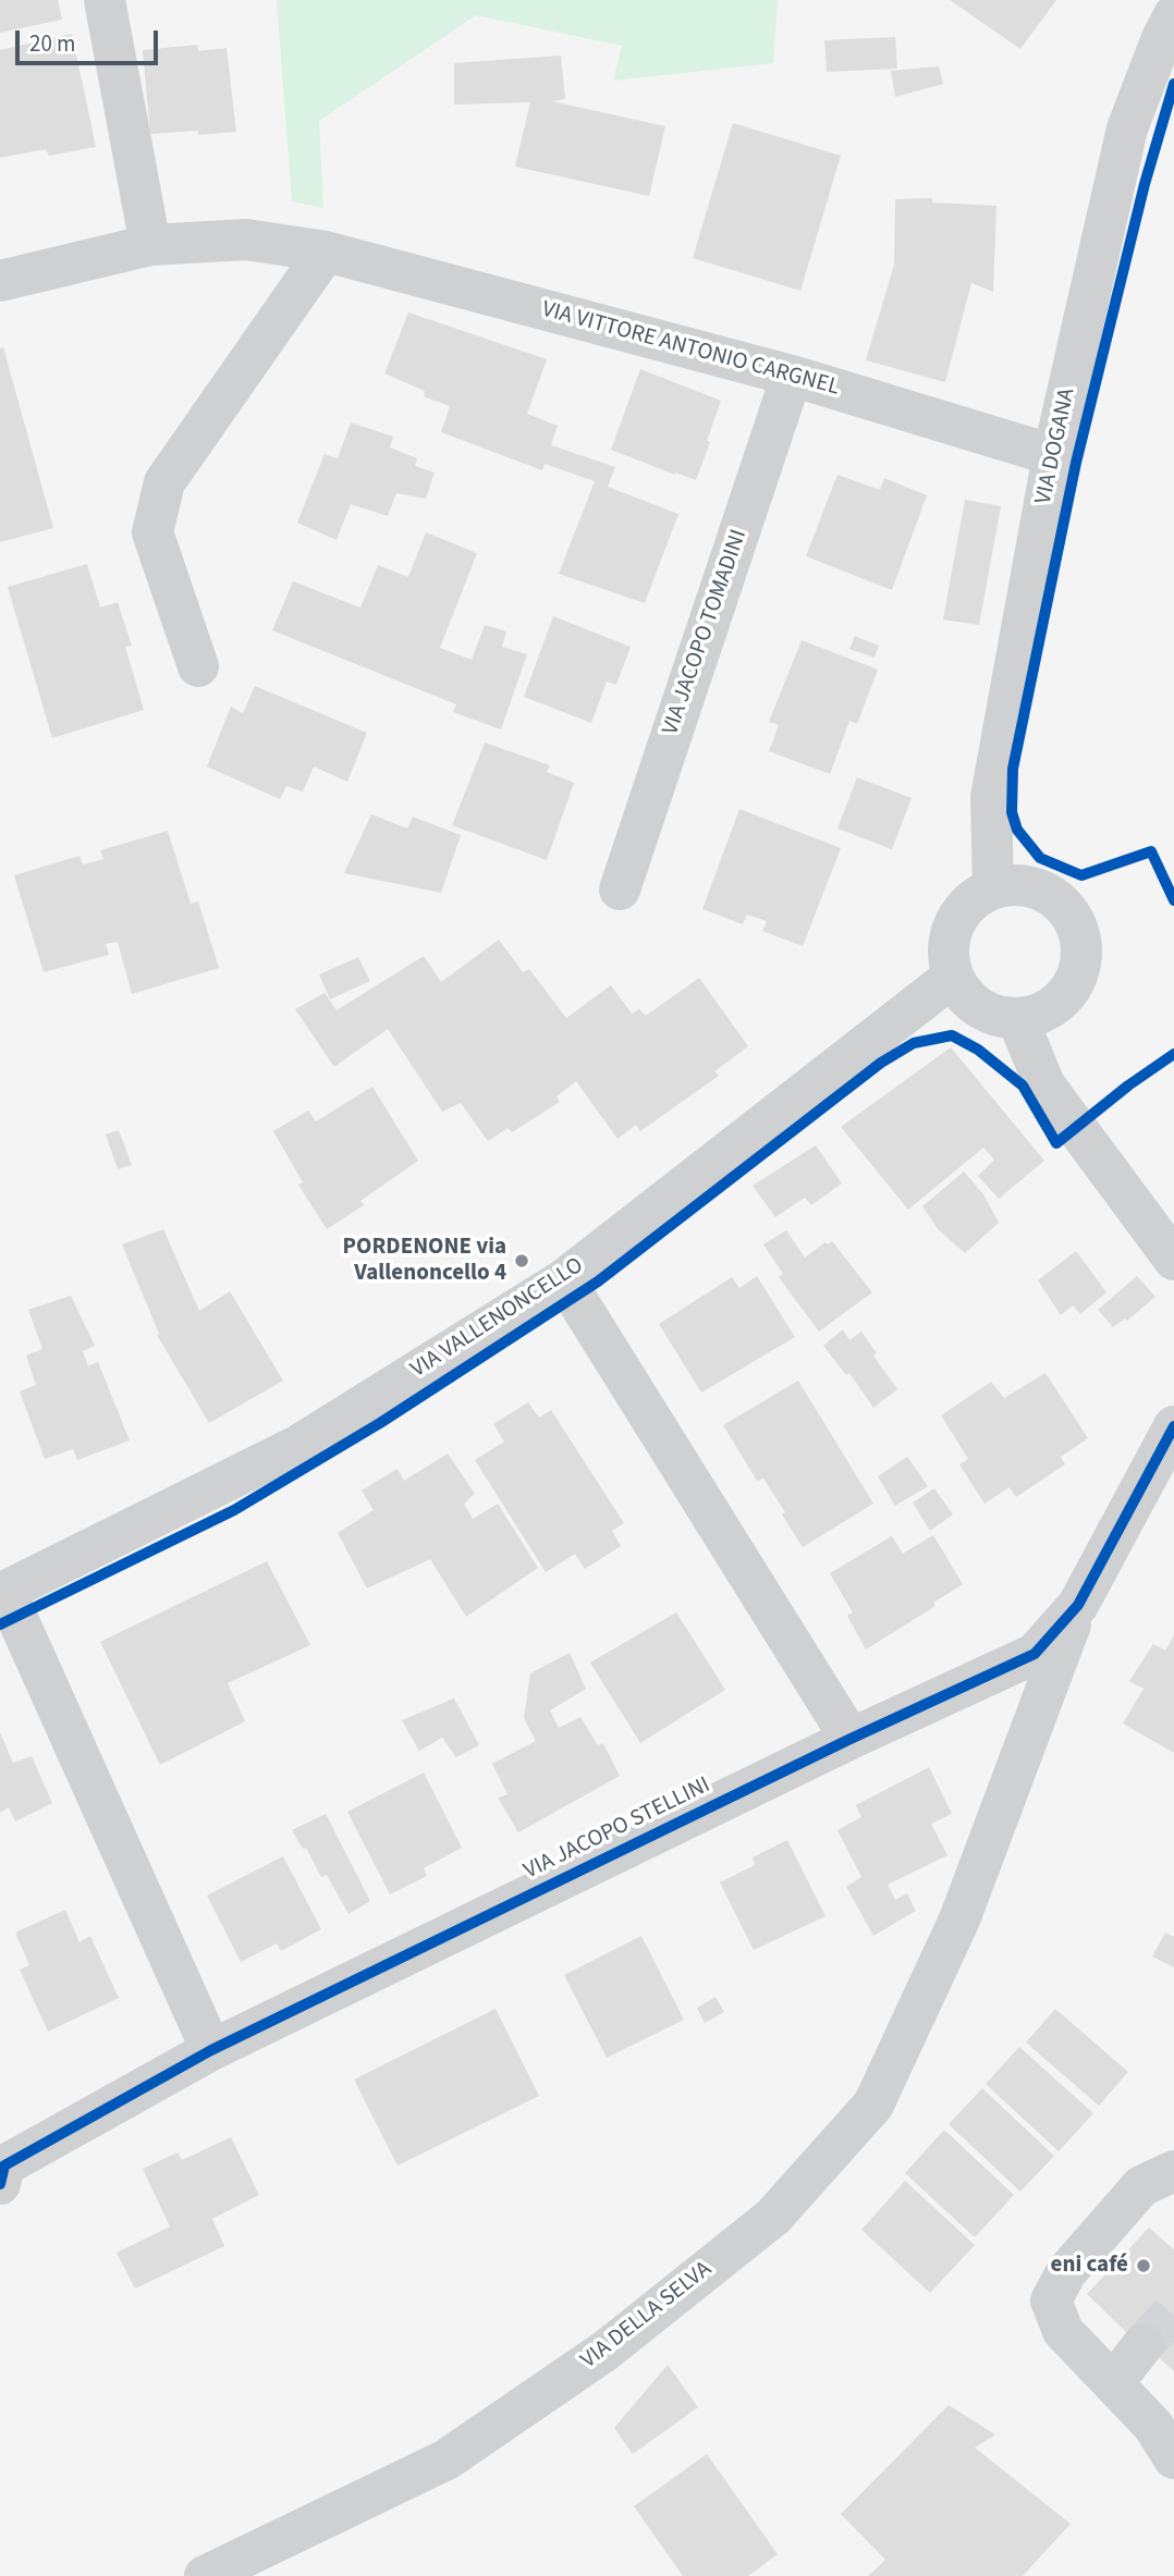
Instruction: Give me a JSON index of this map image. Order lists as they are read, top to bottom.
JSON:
{
  "streets": {
    "street": [
      "VIA VITTORE ANTONIO CARGNEL",
      "VIA DOGANA",
      "VIA JACOPO TOMADINI",
      "VIA VALLENONCELLO",
      "VIA JACOPO STELLINI",
      "VIA DELLA SELVA"
    ]
  },
  "crossings": [
    ["VIA VITTORE ANTONIO CARGNEL", "VIA DOGANA"],
    ["VIA VITTORE ANTONIO CARGNEL", "VIA JACOPO TOMADINI"],
    ["VIA DOGANA", "VIA VALLENONCELLO"],
    ["VIA JACOPO STELLINI", "VIA DELLA SELVA"]
  ],
  "places": ["PORDENONE via Vallenoncello 4", "eni café"],
  "scale_bar": "20 m"
}
